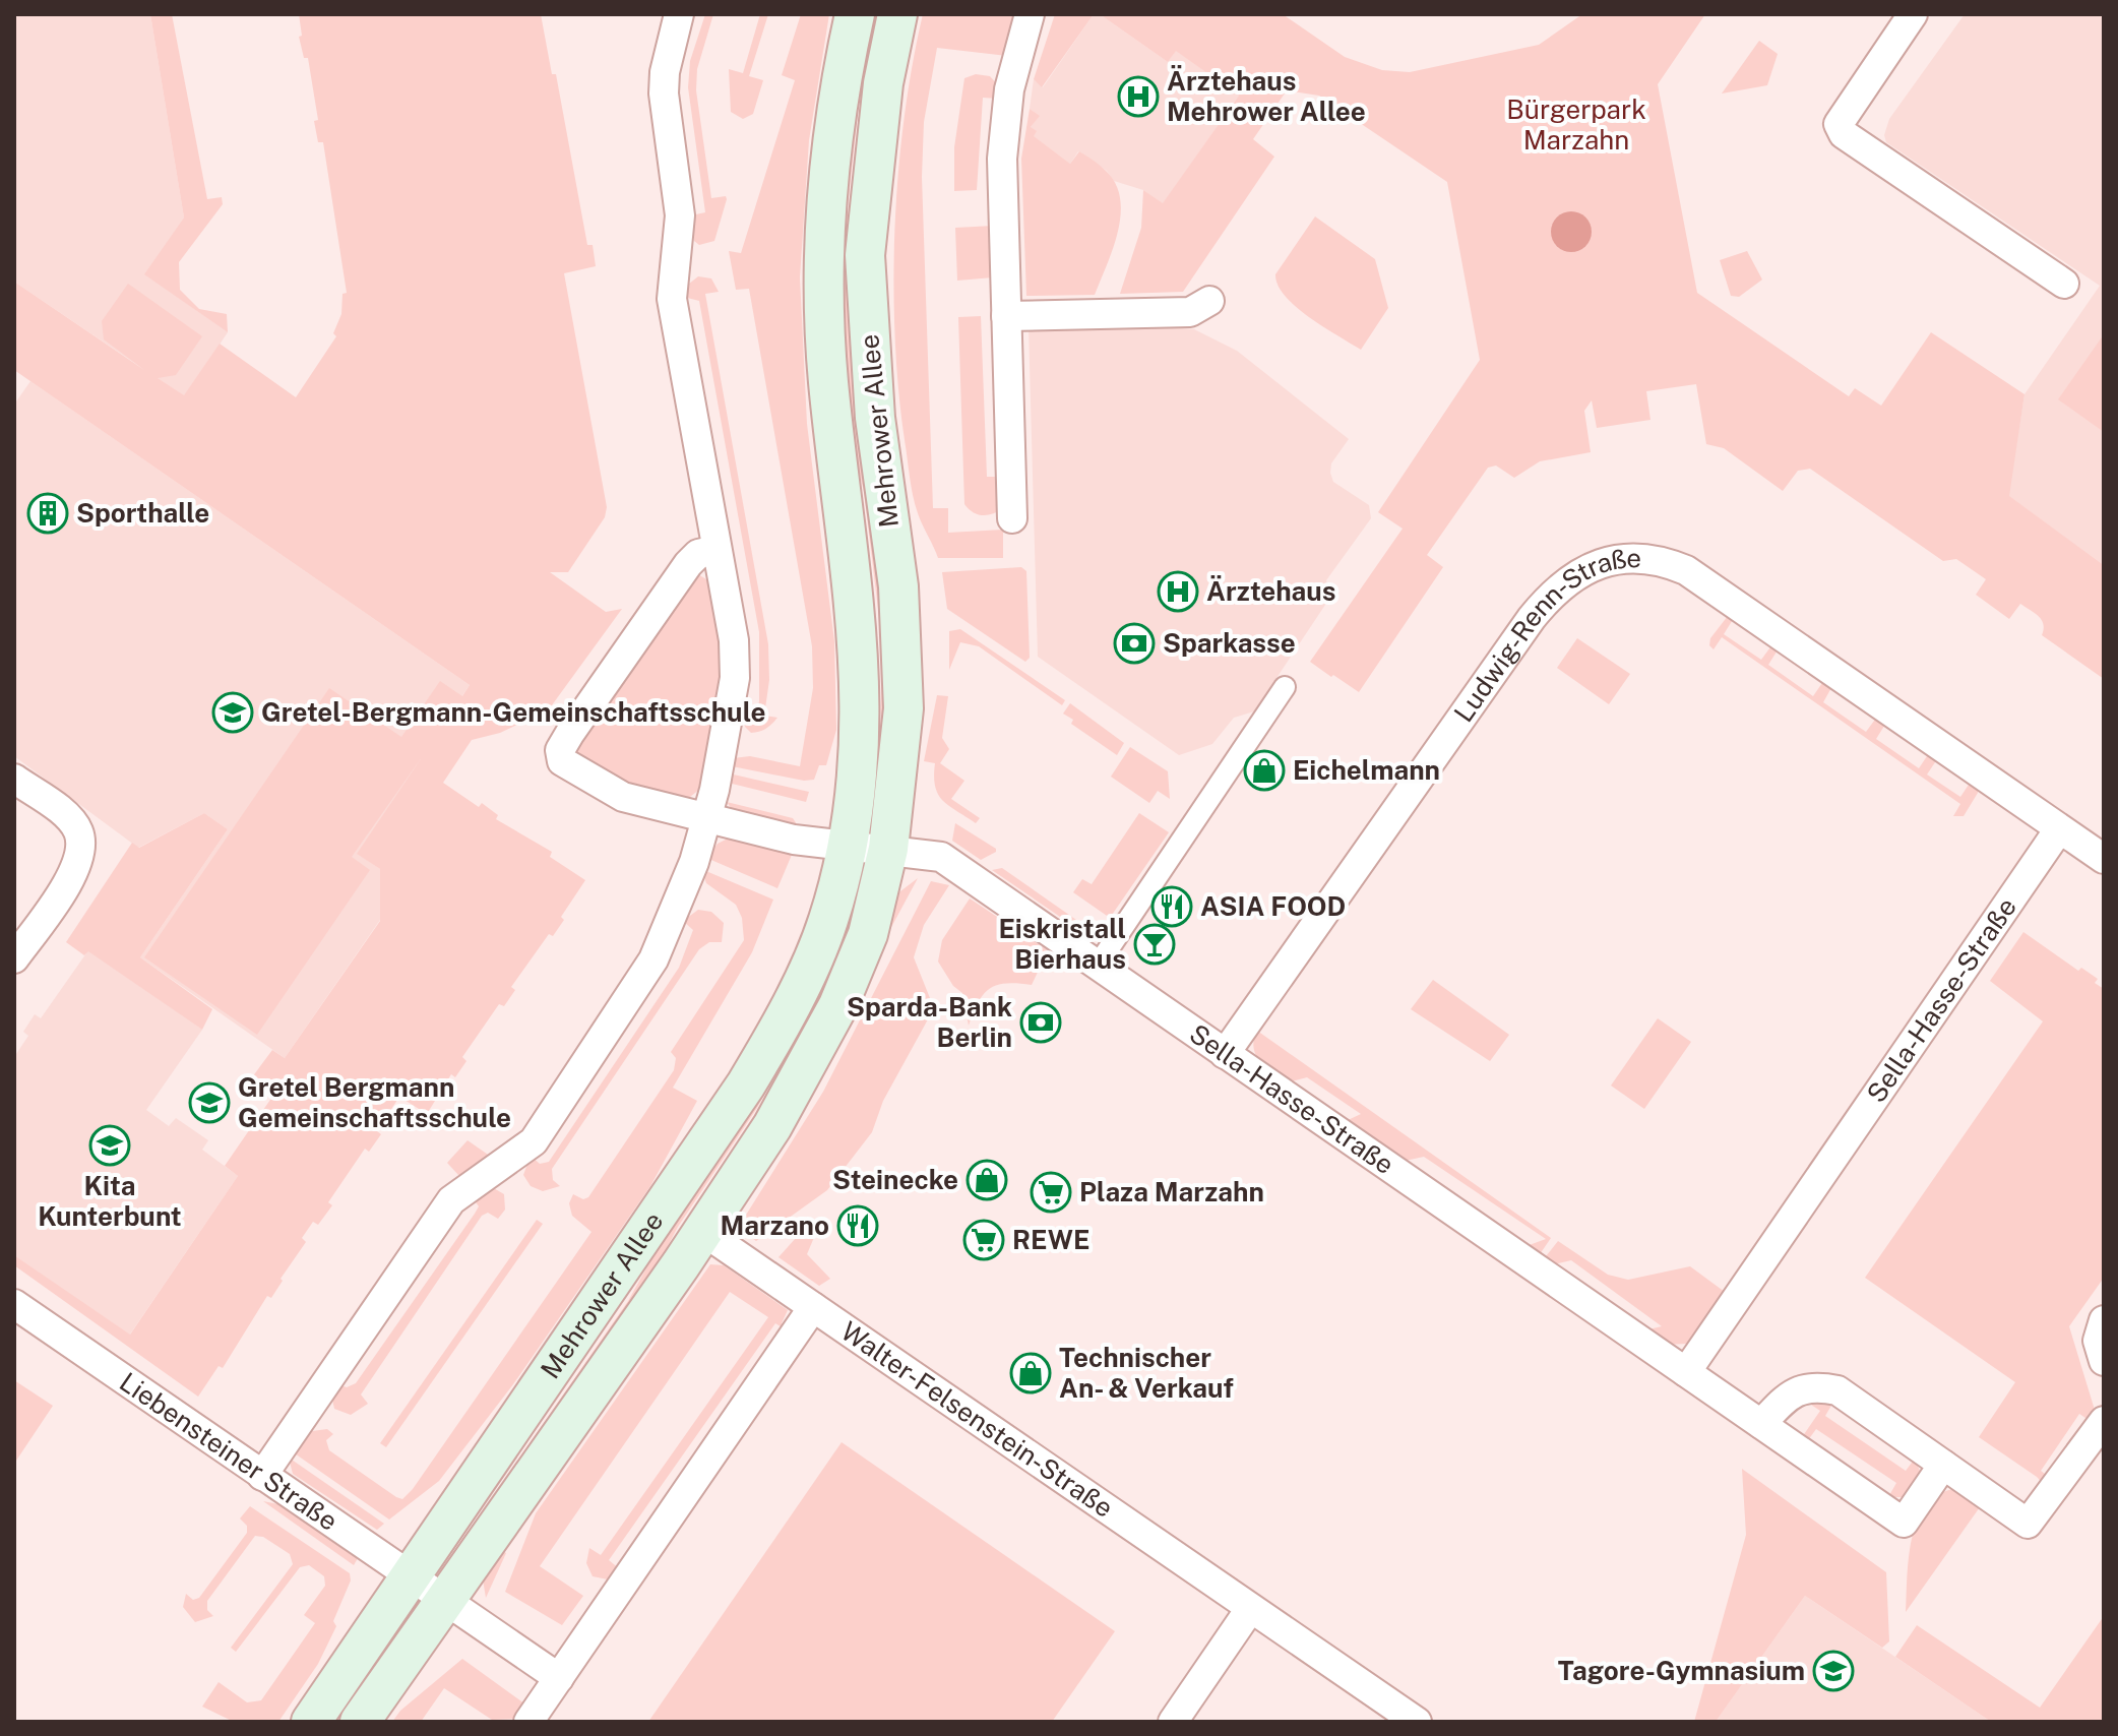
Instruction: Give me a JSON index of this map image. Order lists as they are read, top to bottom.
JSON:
{
  "streets": {
    "main road": ["Mehrower Allee"],
    "street": [
      "Ludwig-Renn-Straße",
      "Sella-Hasse-Straße",
      "Walter-Felsenstein-Straße",
      "Liebensteiner Straße"
    ]
  },
  "crossings": [
    ["Mehrower Allee", "Sella-Hasse-Straße"],
    ["Mehrower Allee", "Walter-Felsenstein-Straße"],
    ["Mehrower Allee", "Liebensteiner Straße"],
    ["Ludwig-Renn-Straße", "Sella-Hasse-Straße"]
  ],
  "parks": ["Bürgerpark Marzahn"],
  "places": {
    "hospital": ["Ärztehaus Mehrower Allee", "Ärztehaus"],
    "building": ["Sporthalle"],
    "bank": ["Sparkasse", "Sparda-Bank Berlin"],
    "school or university": [
      "Gretel-Bergmann-Gemeinschaftsschule",
      "Gretel Bergmann Gemeinschaftsschule",
      "Kita Kunterbunt",
      "Tagore-Gymnasium"
    ],
    "shop": ["Eichelmann", "Steinecke", "Technischer An- & Verkauf"],
    "restaurant": ["ASIA FOOD", "Marzano"],
    "bar": ["Eiskristall Bierhaus"],
    "supermarket": ["Plaza Marzahn", "REWE"]
  }
}
